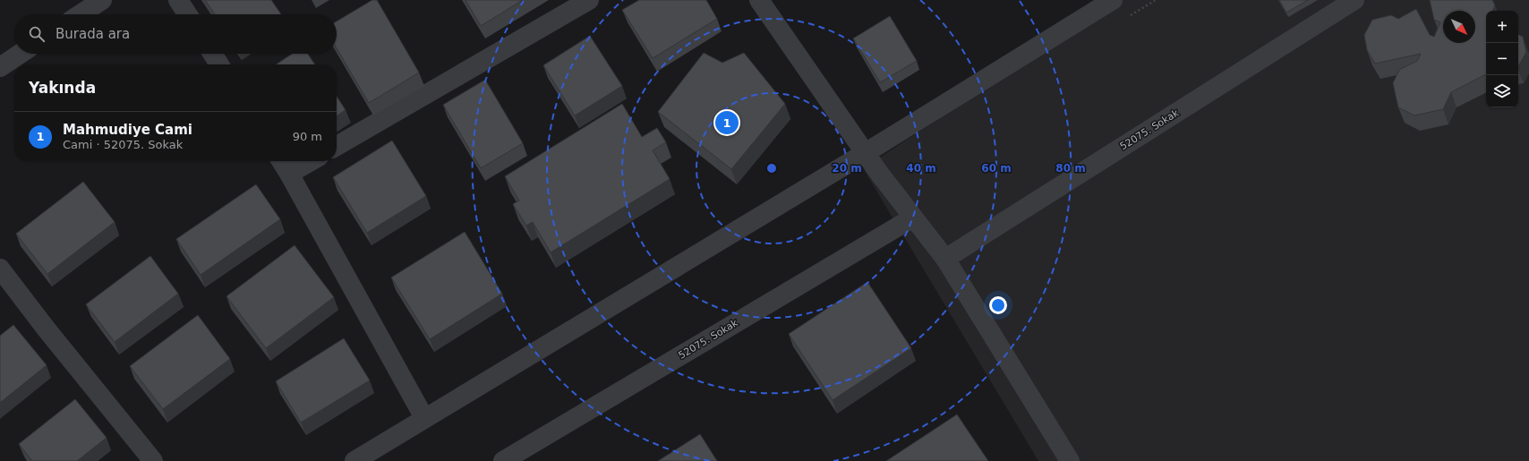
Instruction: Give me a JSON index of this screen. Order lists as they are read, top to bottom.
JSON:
{
  "streets": {
    "street": ["52075. Sokak"]
  },
  "north": "bottom right",
  "page": {
    "map_buttons": ["+", "−"],
    "search": "Burada ara",
    "heading": "Yakında",
    "pins": "1",
    "list": [
      {
        "mark": "1",
        "name": "Mahmudiye Cami",
        "note": "Cami · 52075. Sokak",
        "value": "90 m"
      }
    ]
  },
  "rings": [
    "20 m",
    "40 m",
    "60 m",
    "80 m"
  ]
}
